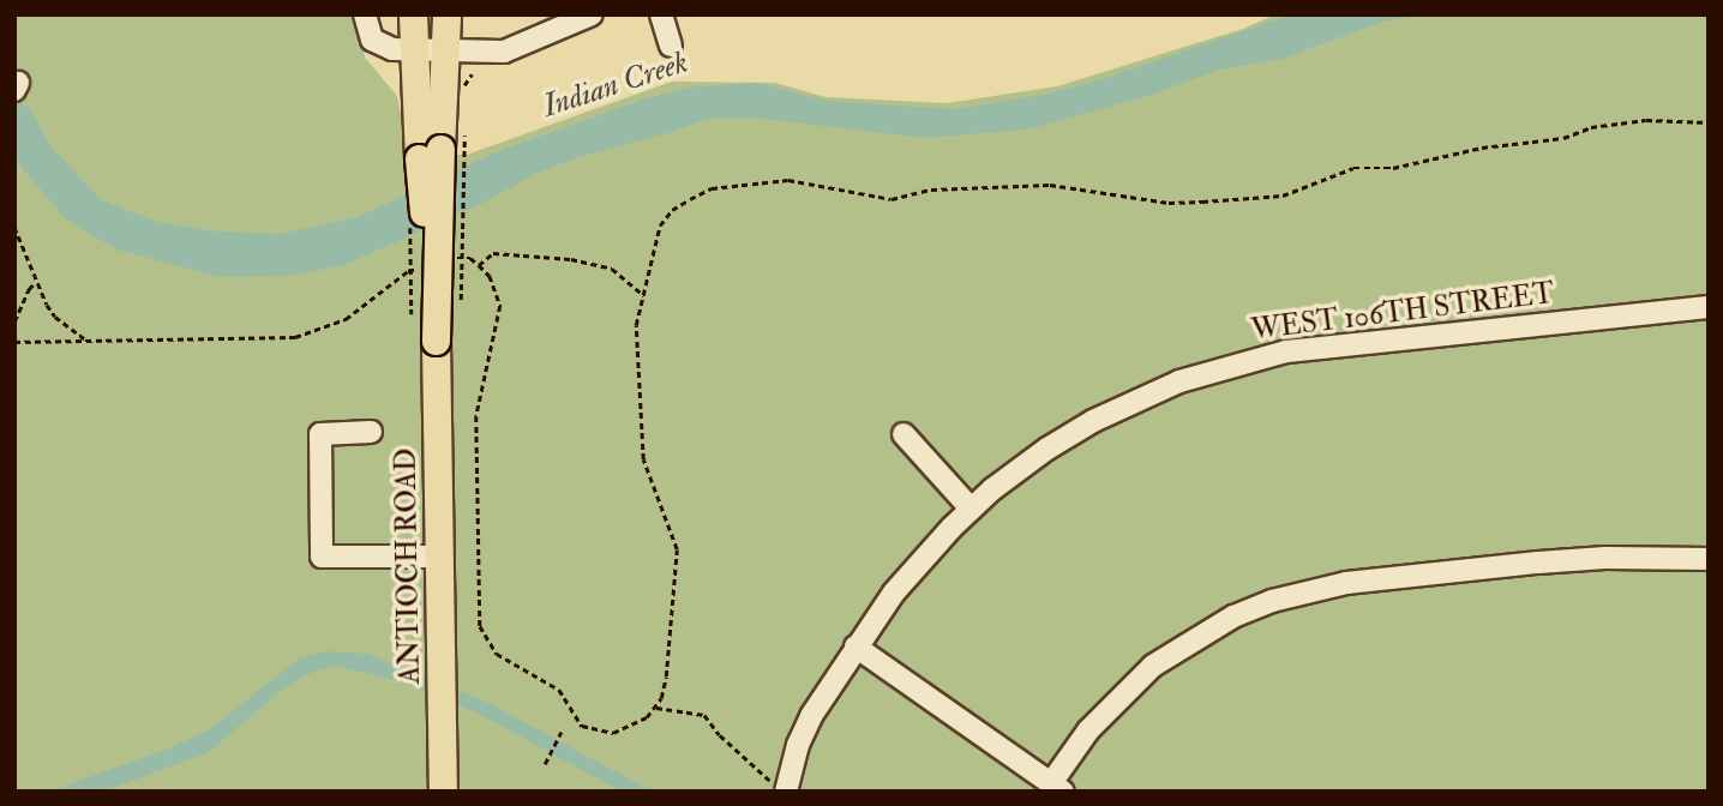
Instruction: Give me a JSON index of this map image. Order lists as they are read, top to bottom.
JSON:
{
  "streets": {
    "main road": ["ANTIOCH ROAD"],
    "street": ["WEST 106TH STREET"]
  },
  "water": ["Indian Creek"]
}
